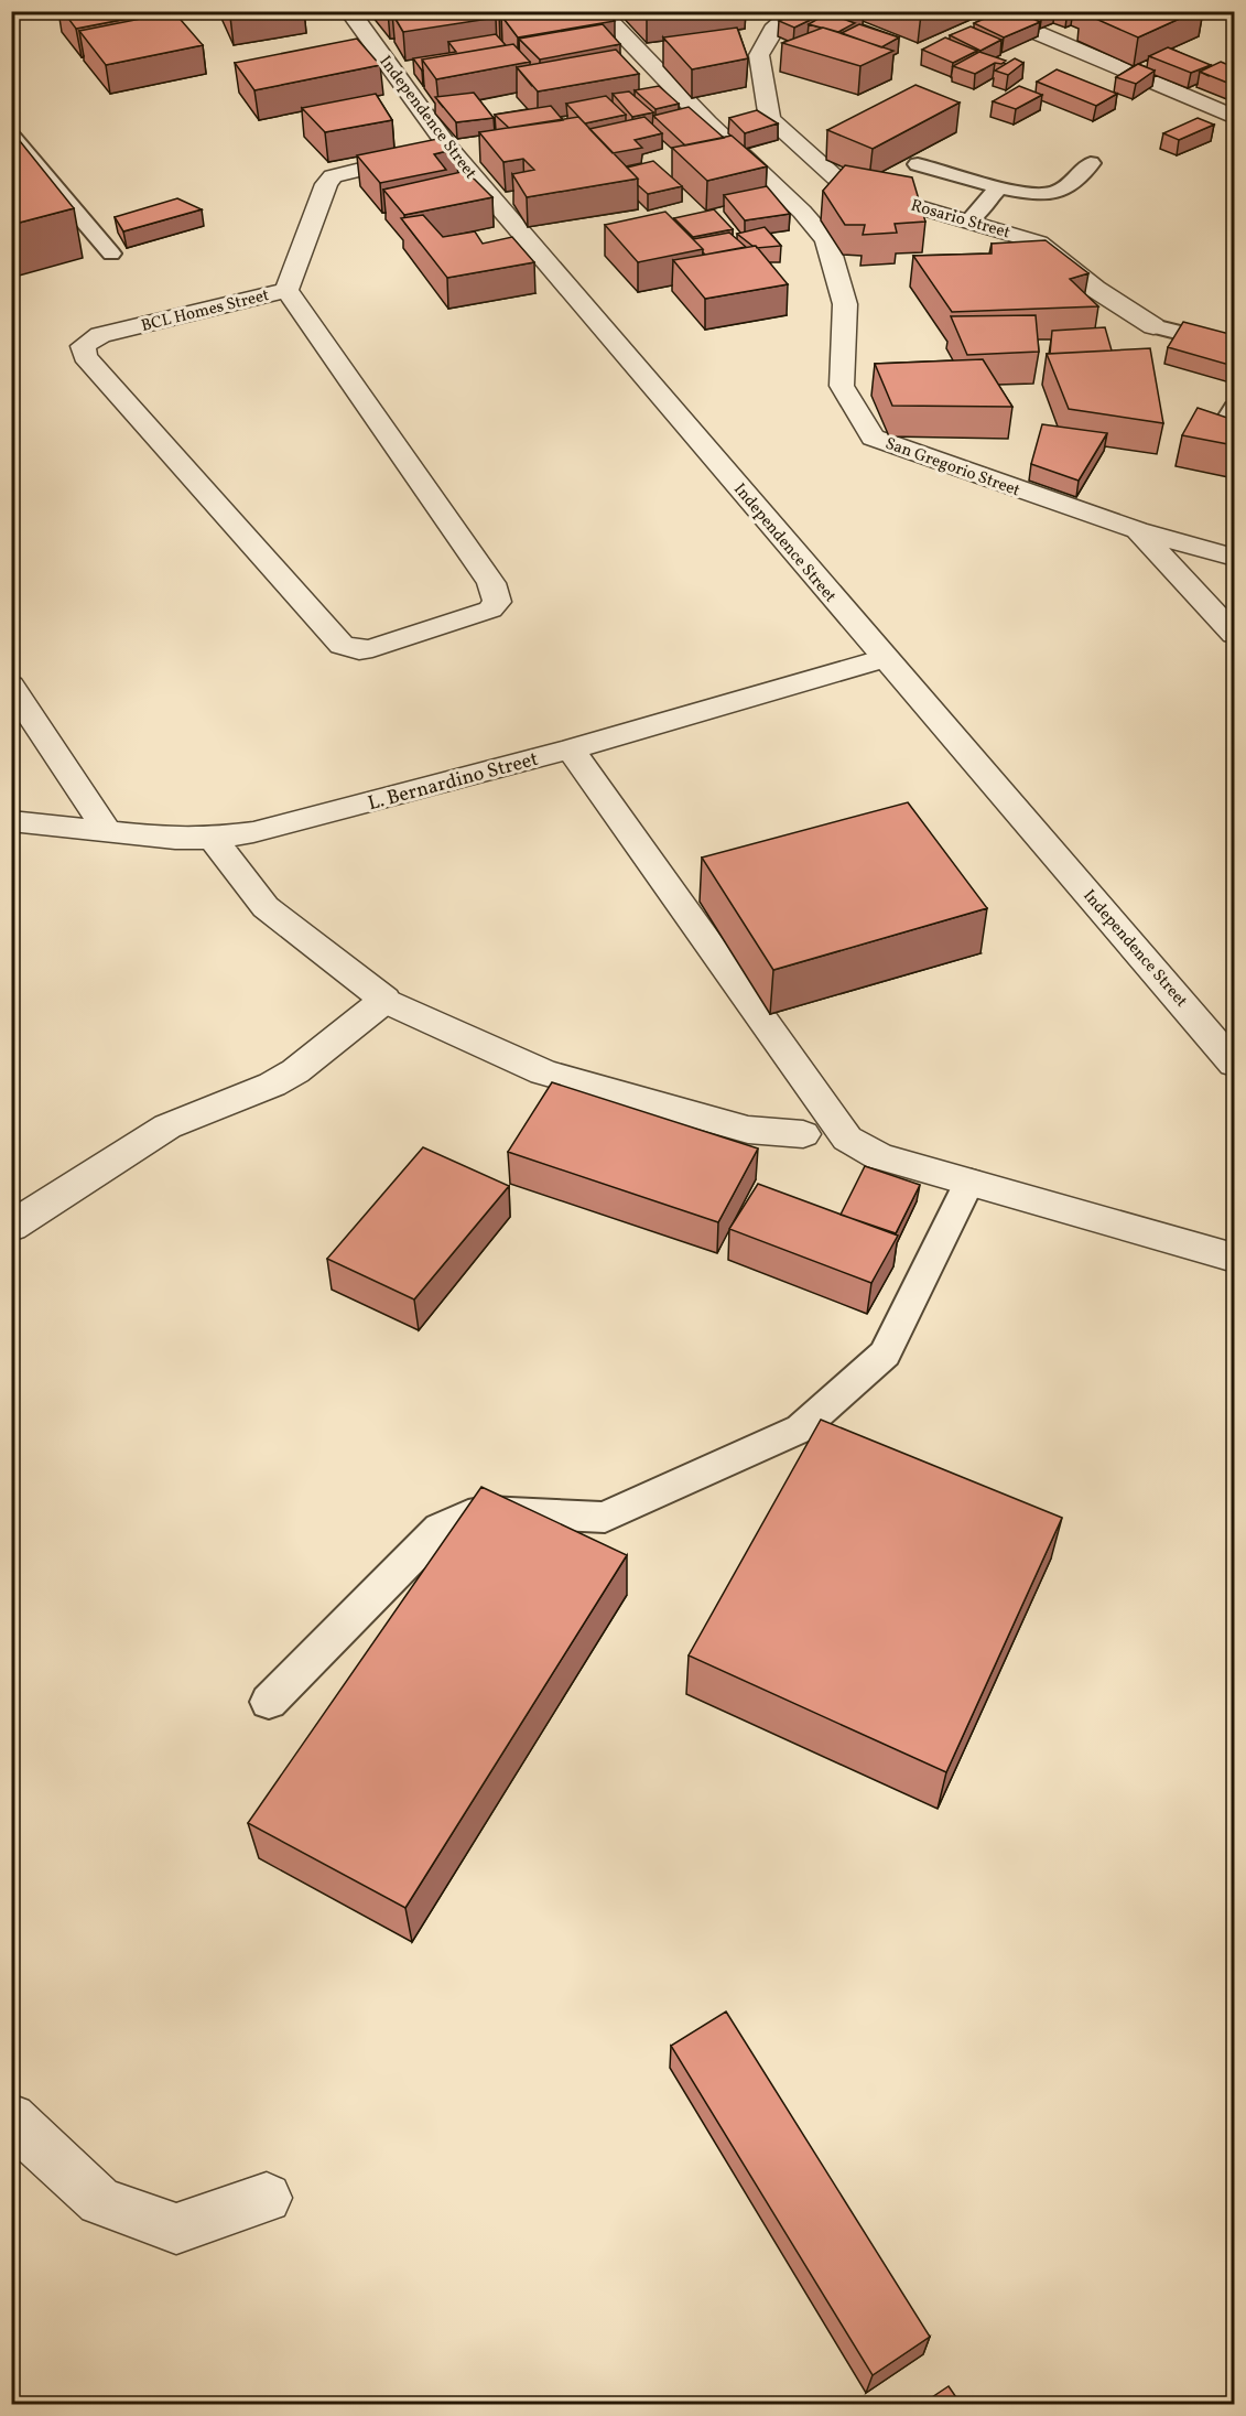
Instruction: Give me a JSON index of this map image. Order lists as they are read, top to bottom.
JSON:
{
  "streets": {
    "street": [
      "Independence Street",
      "Rosario Street",
      "BCL Homes Street",
      "San Gregorio Street",
      "L. Bernardino Street"
    ]
  },
  "crossings": [
    ["Independence Street", "BCL Homes Street"],
    ["Independence Street", "L. Bernardino Street"]
  ]
}
